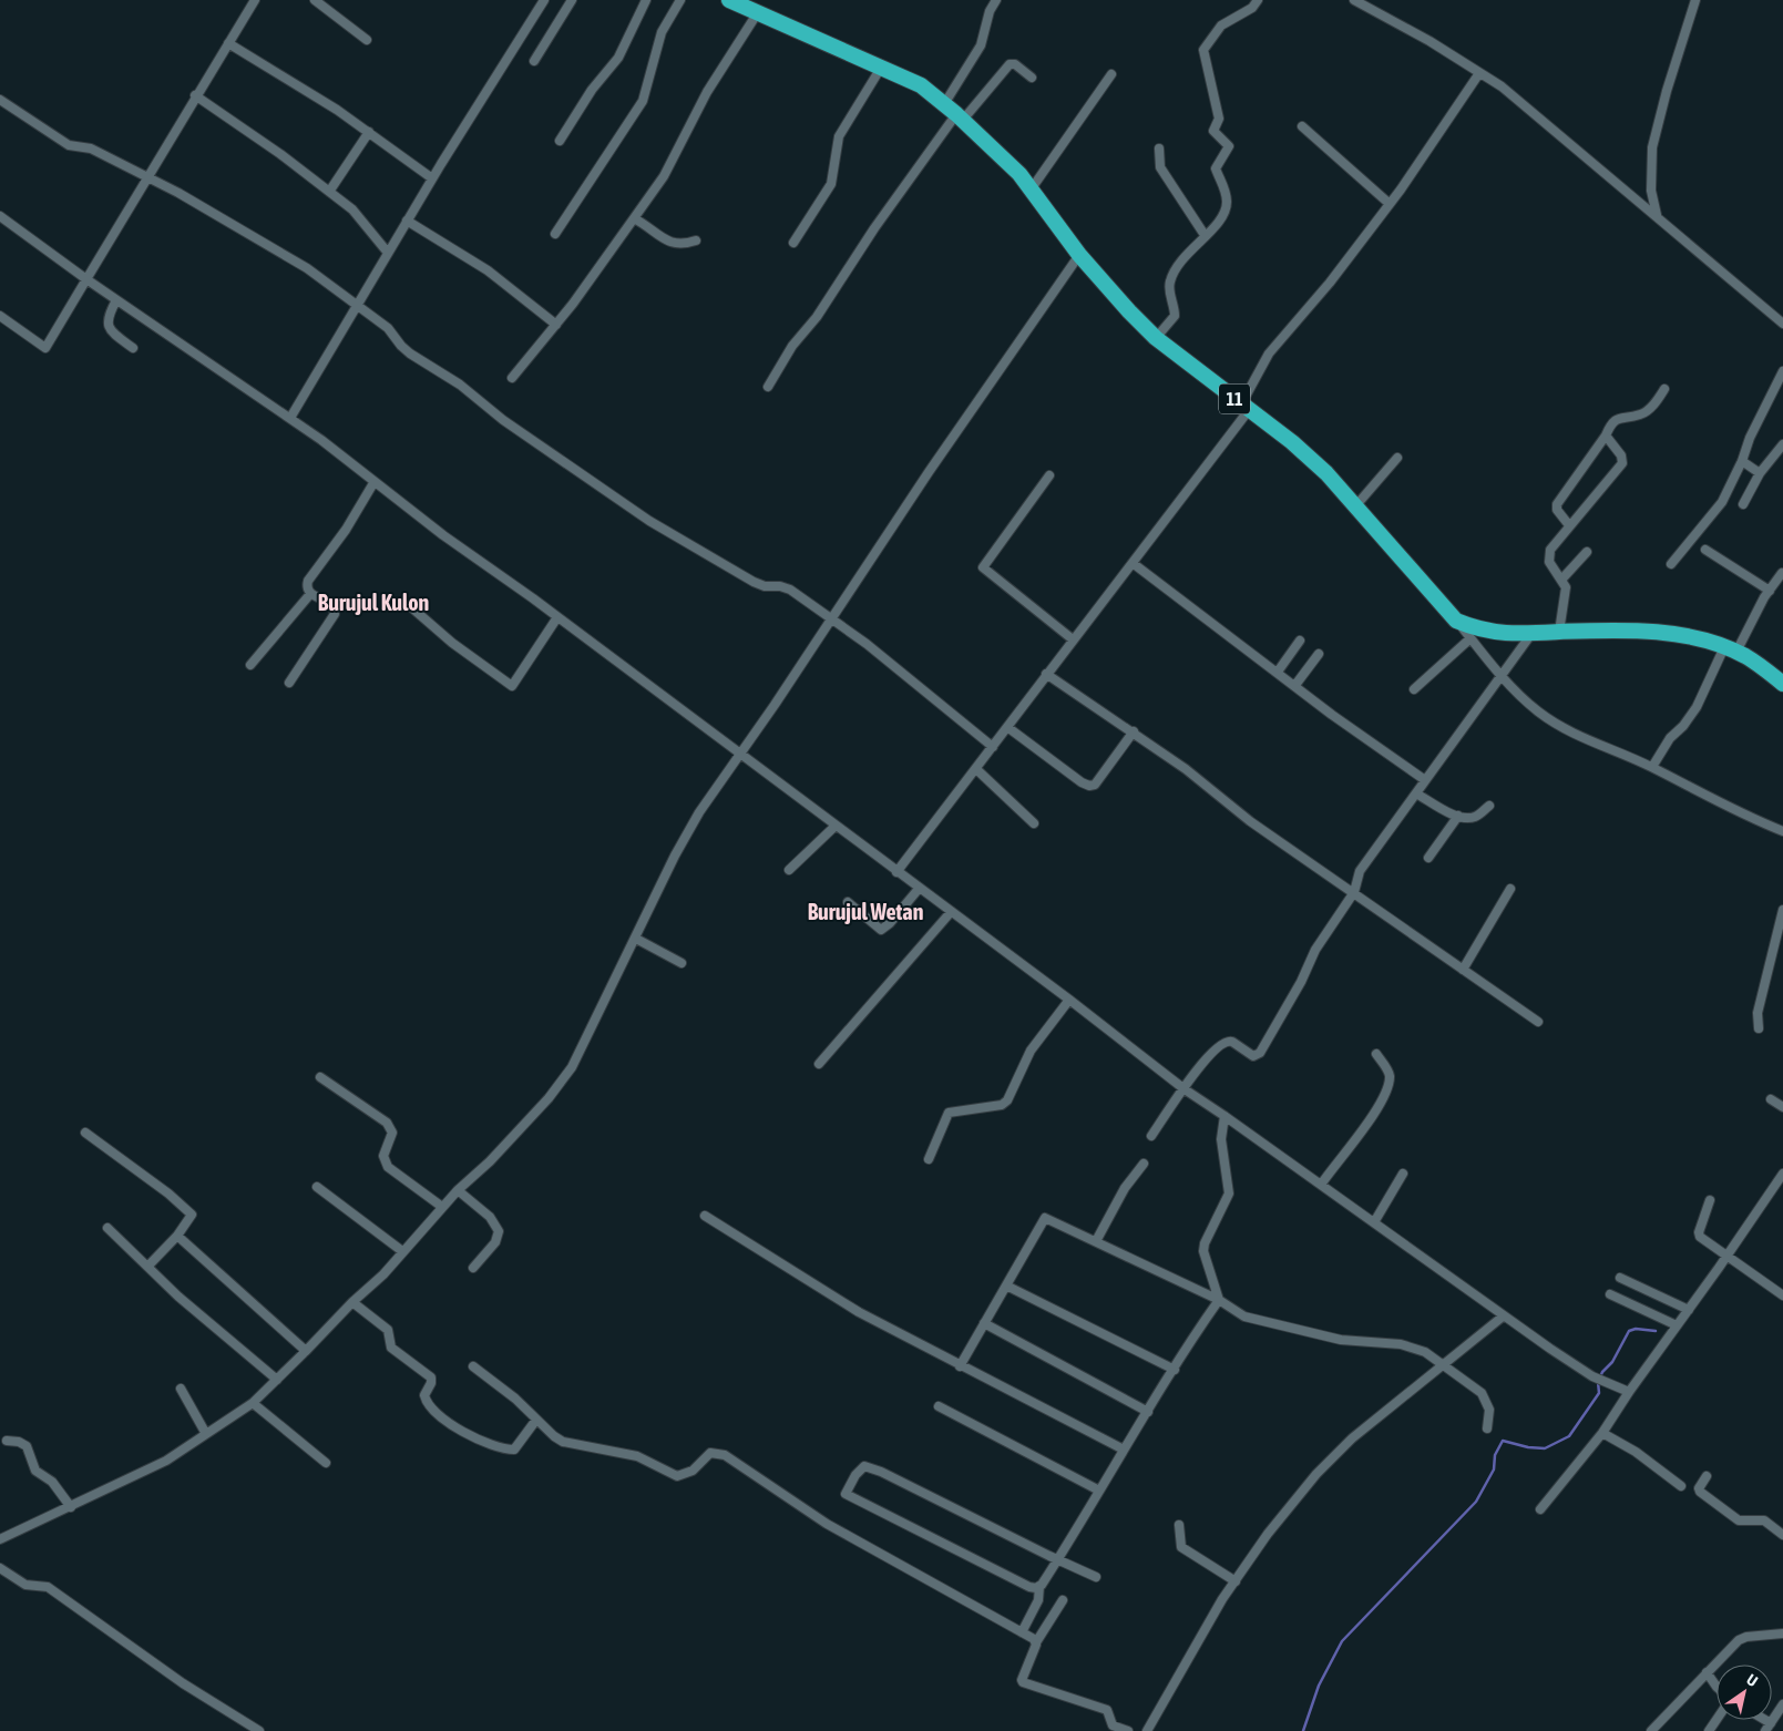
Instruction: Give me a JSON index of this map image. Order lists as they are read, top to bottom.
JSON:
{
  "streets": {
    "highway": ["11"]
  },
  "districts": ["Burujul Kulon", "Burujul Wetan"],
  "north": "top right"
}
